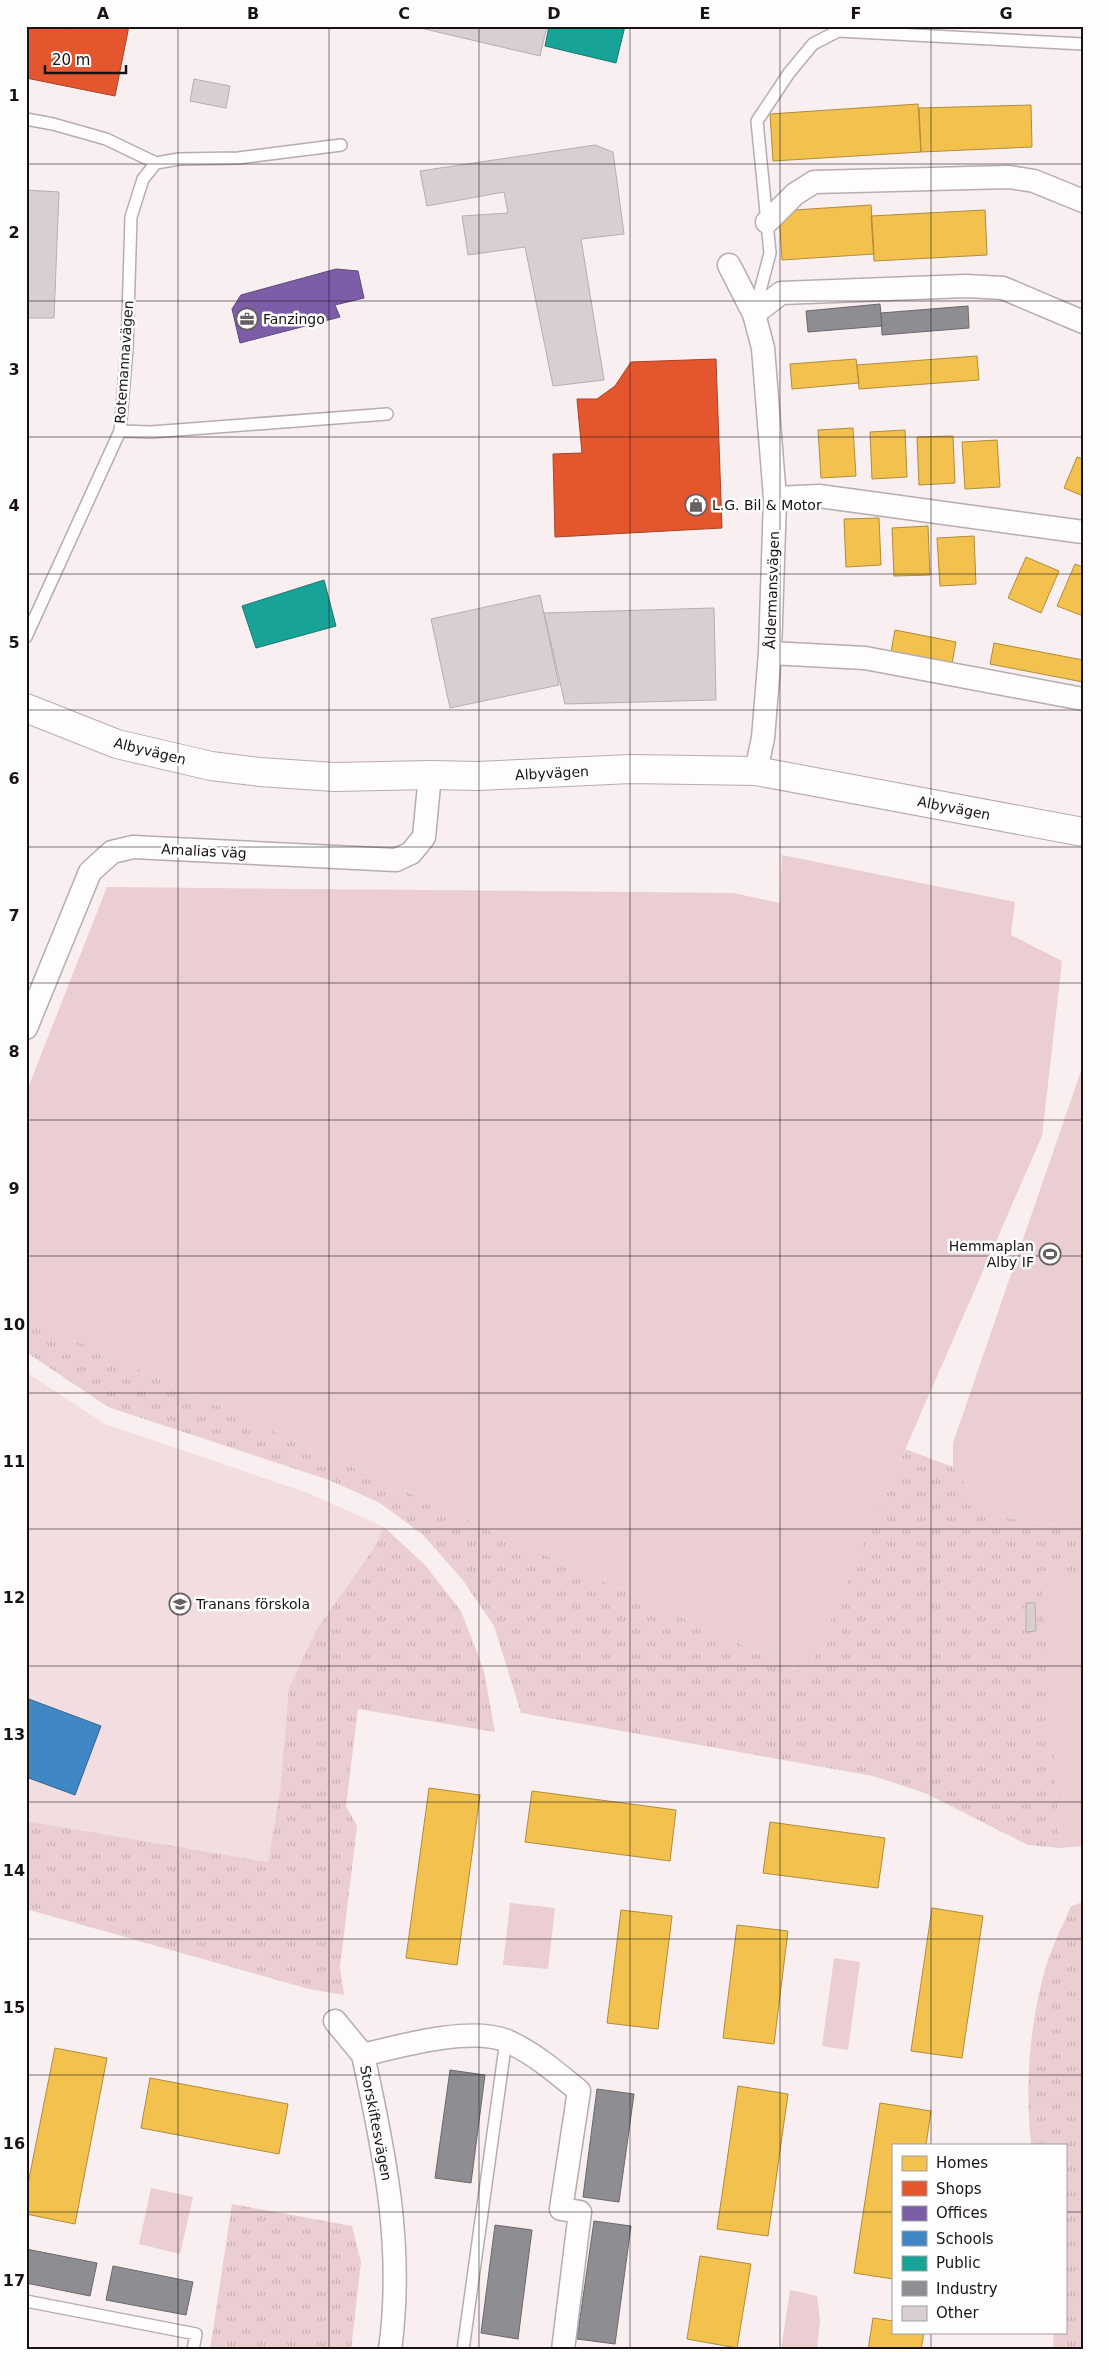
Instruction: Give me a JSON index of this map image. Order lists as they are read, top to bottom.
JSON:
{
  "streets": {
    "street": [
      "Åldermansvägen",
      "Albyvägen",
      "Amalias väg",
      "Storskiftesvägen"
    ],
    "lane": ["Rotemannavägen"]
  },
  "crossings": [
    ["Åldermansvägen", "Albyvägen"],
    ["Albyvägen", "Amalias väg"]
  ],
  "places": {
    "office": ["Fanzingo"],
    "shop": ["L.G. Bil & Motor"],
    "sports": ["Hemmaplan Alby IF"],
    "school or university": ["Tranans förskola"]
  },
  "legend": [
    "Homes",
    "Shops",
    "Offices",
    "Schools",
    "Public",
    "Industry",
    "Other"
  ],
  "scale_bar": "20 m",
  "grid": {
    "columns": [
      "A",
      "B",
      "C",
      "D",
      "E",
      "F",
      "G"
    ],
    "rows": [
      "1",
      "2",
      "3",
      "4",
      "5",
      "6",
      "7",
      "8",
      "9",
      "10",
      "11",
      "12",
      "13",
      "14",
      "15",
      "16",
      "17"
    ]
  }
}
